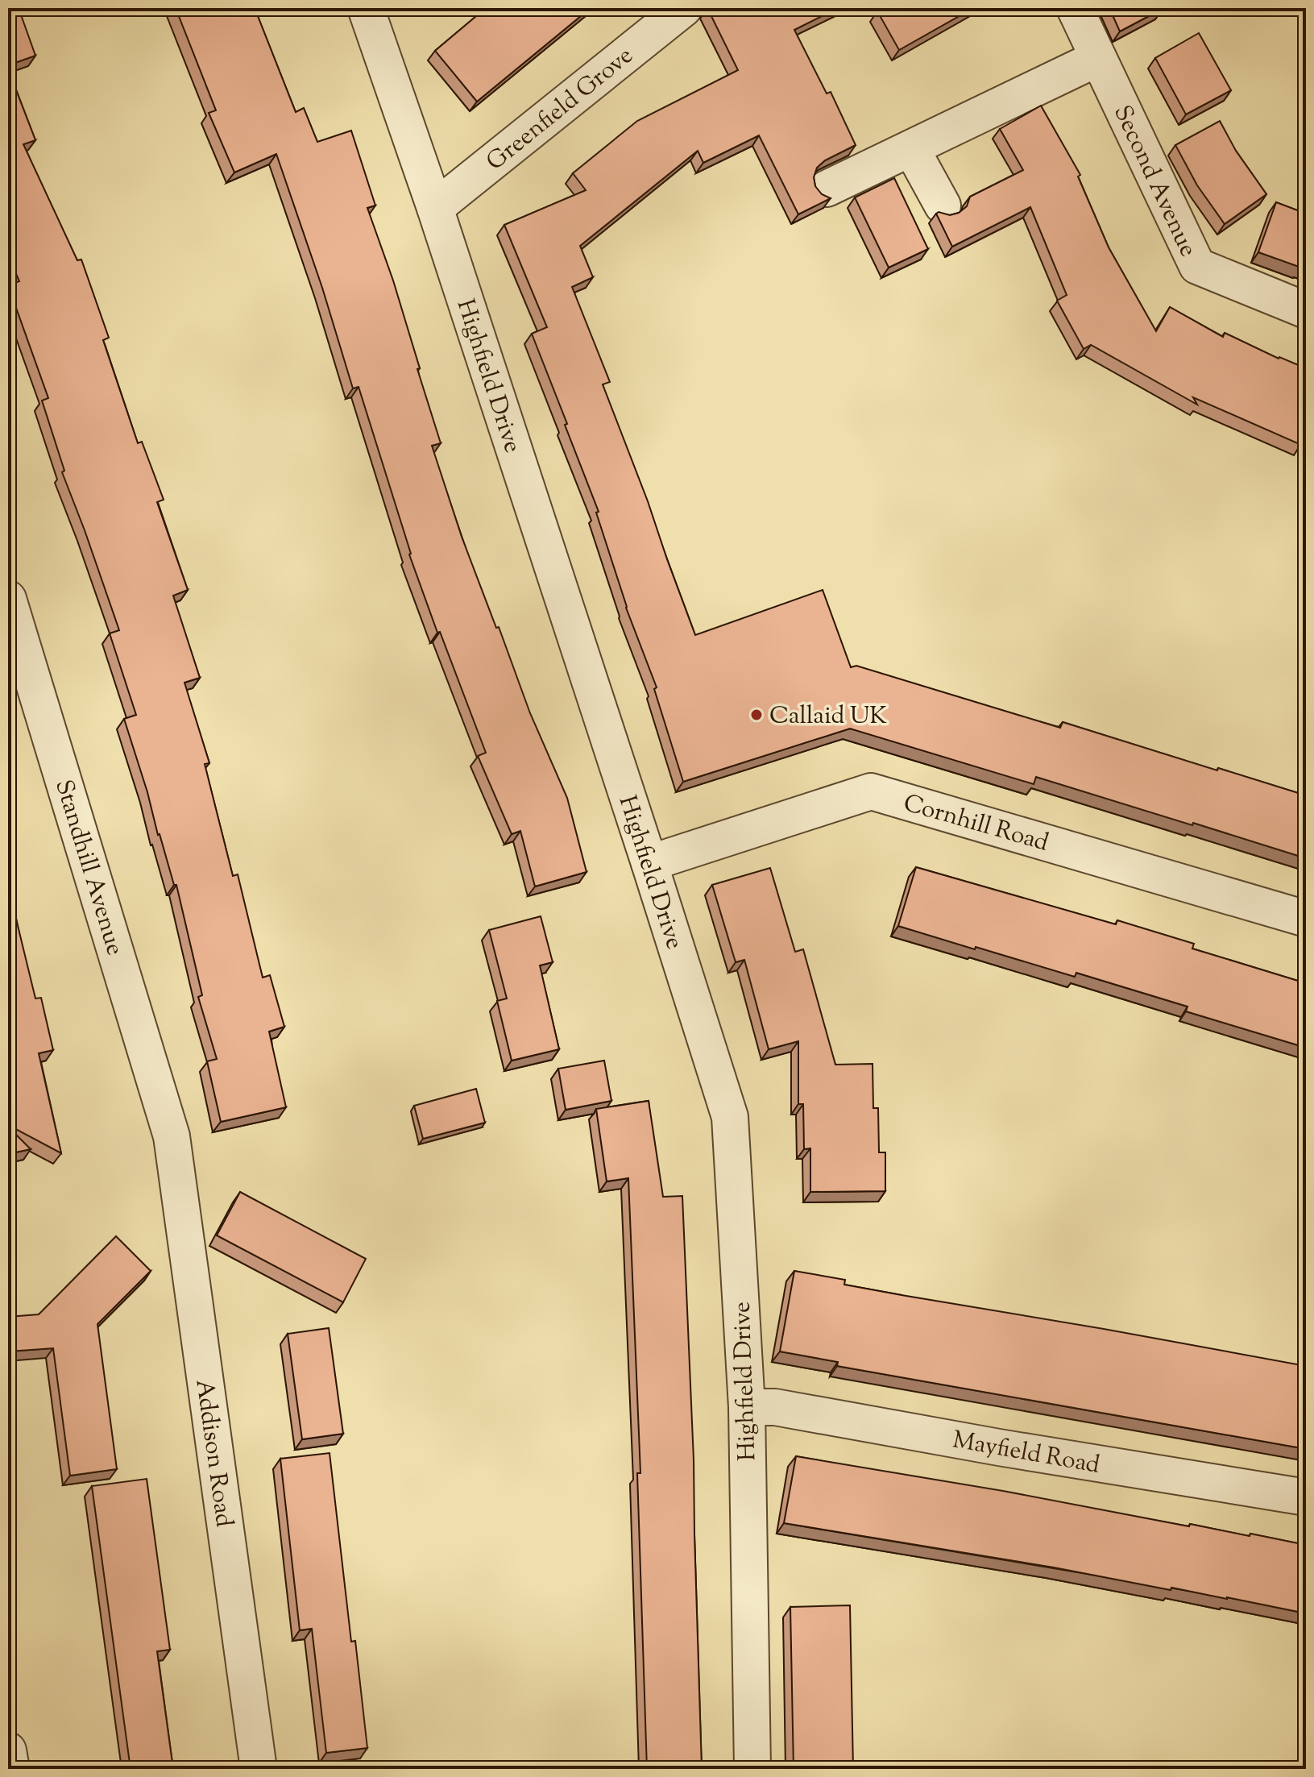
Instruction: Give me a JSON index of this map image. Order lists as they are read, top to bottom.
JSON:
{
  "streets": {
    "street": [
      "Greenfield Grove",
      "Second Avenue",
      "Highfield Drive",
      "Cornhill Road",
      "Standhill Avenue",
      "Mayfield Road",
      "Addison Road"
    ]
  },
  "crossings": [
    ["Greenfield Grove", "Highfield Drive"],
    ["Highfield Drive", "Cornhill Road"],
    ["Highfield Drive", "Mayfield Road"],
    ["Standhill Avenue", "Addison Road"]
  ],
  "places": ["Callaid UK"]
}
